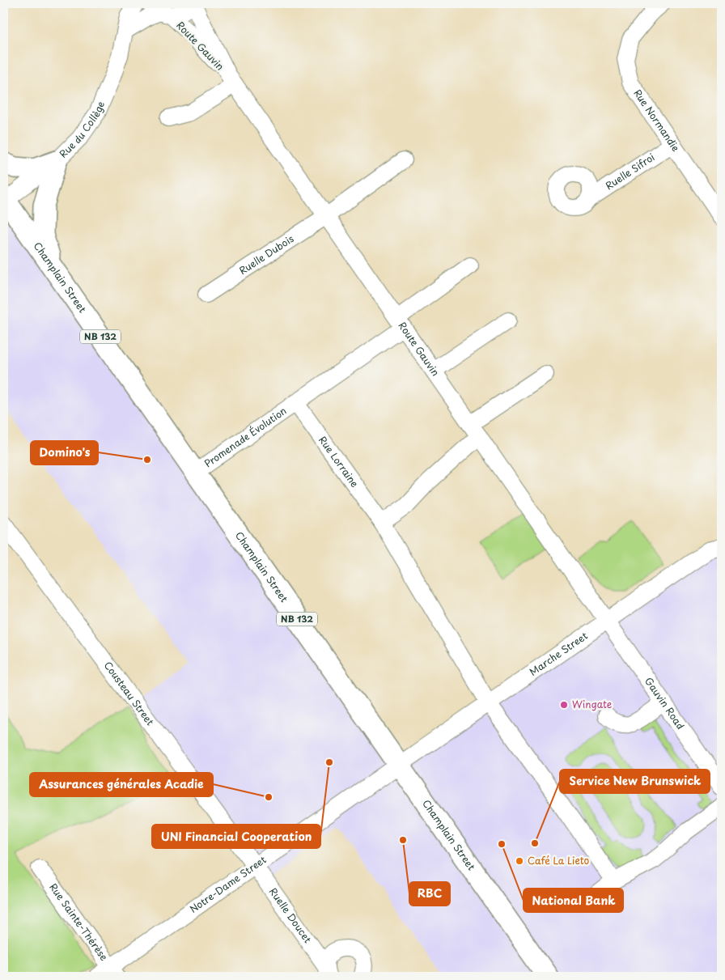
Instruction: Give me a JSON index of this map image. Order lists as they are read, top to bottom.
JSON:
{
  "streets": {
    "main road": ["Champlain Street", "NB 132"],
    "street": [
      "Route Gauvin",
      "Rue Normandie",
      "Rue du Collège",
      "Ruelle Sifroi",
      "Ruelle Dubois",
      "Promenade Évolution",
      "Rue Lorraine",
      "Marche Street",
      "Cousteau Street",
      "Gauvin Road",
      "Notre-Dame Street",
      "Ruelle Doucet",
      "Rue Sainte-Thérèse"
    ]
  },
  "crossings": [
    ["Route Gauvin", "Ruelle Dubois"],
    ["Route Gauvin", "Marche Street"],
    ["Route Gauvin", "Gauvin Road"],
    ["Rue Normandie", "Ruelle Sifroi"],
    ["Rue du Collège", "Champlain Street"],
    ["Champlain Street", "Promenade Évolution"],
    ["Champlain Street", "Marche Street"],
    ["Champlain Street", "Notre-Dame Street"],
    ["Promenade Évolution", "Rue Lorraine"],
    ["Rue Lorraine", "Marche Street"],
    ["Marche Street", "Gauvin Road"],
    ["Marche Street", "Notre-Dame Street"],
    ["Cousteau Street", "Notre-Dame Street"],
    ["Cousteau Street", "Ruelle Doucet"],
    ["Notre-Dame Street", "Ruelle Doucet"],
    ["Notre-Dame Street", "Rue Sainte-Thérèse"]
  ],
  "places": [
    "Domino's",
    "Wingate",
    "UNI Financial Cooperation",
    "Assurances générales Acadie",
    "RBC",
    "Service New Brunswick",
    "National Bank",
    "Café La Lieto"
  ]
}
